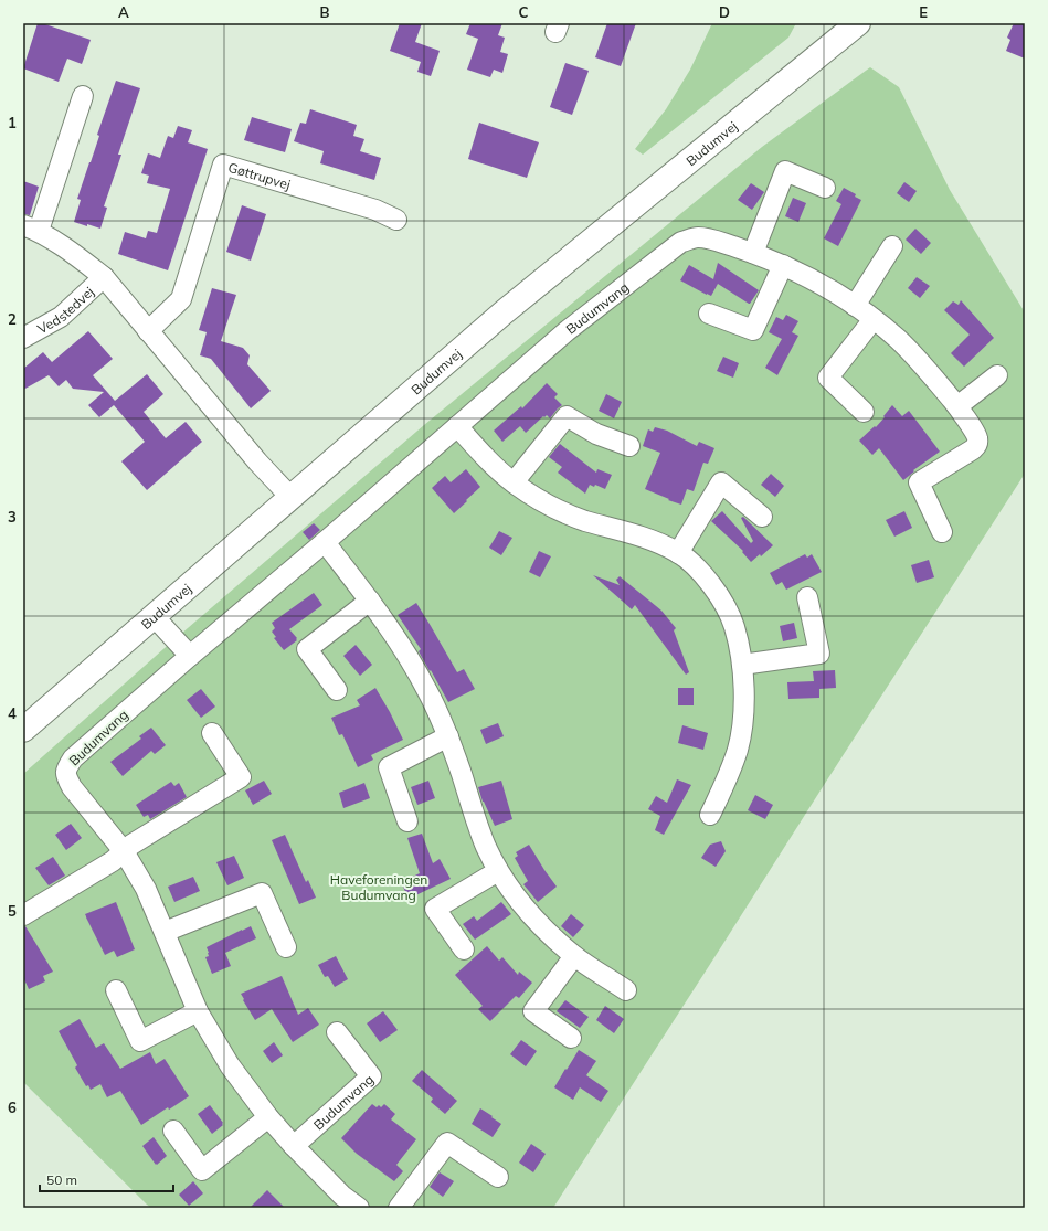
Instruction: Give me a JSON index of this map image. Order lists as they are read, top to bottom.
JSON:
{
  "streets": {
    "street": [
      "Budumvej",
      "Gøttrupvej",
      "Vedstedvej",
      "Budumvang"
    ]
  },
  "parks": ["Haveforeningen Budumvang"],
  "scale_bar": "50 m",
  "grid": {
    "columns": [
      "A",
      "B",
      "C",
      "D",
      "E"
    ],
    "rows": [
      "1",
      "2",
      "3",
      "4",
      "5",
      "6"
    ]
  }
}
